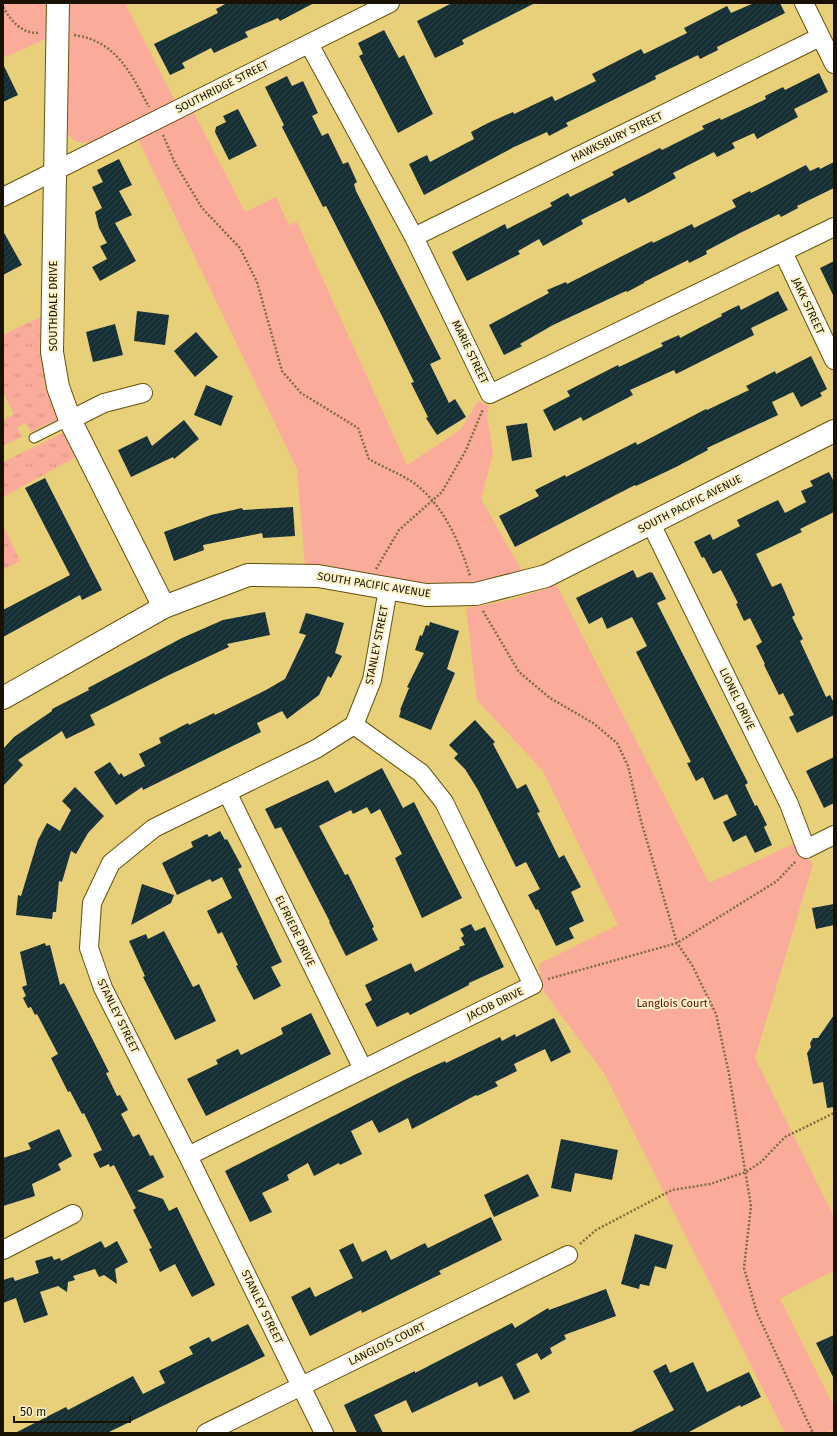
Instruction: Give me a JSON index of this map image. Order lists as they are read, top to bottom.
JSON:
{
  "streets": {
    "street": [
      "SOUTHRIDGE STREET",
      "HAWKSBURY STREET",
      "SOUTHDALE DRIVE",
      "JAKK STREET",
      "MARIE STREET",
      "SOUTH PACIFIC AVENUE",
      "STANLEY STREET",
      "LIONEL DRIVE",
      "ELFRIEDE DRIVE",
      "JACOB DRIVE",
      "LANGLOIS COURT"
    ]
  },
  "crossings": [
    ["SOUTHRIDGE STREET", "SOUTHDALE DRIVE"],
    ["SOUTHRIDGE STREET", "MARIE STREET"],
    ["HAWKSBURY STREET", "MARIE STREET"],
    ["SOUTHDALE DRIVE", "SOUTH PACIFIC AVENUE"],
    ["JAKK STREET", "MARIE STREET"],
    ["SOUTH PACIFIC AVENUE", "STANLEY STREET"],
    ["SOUTH PACIFIC AVENUE", "LIONEL DRIVE"],
    ["STANLEY STREET", "ELFRIEDE DRIVE"],
    ["STANLEY STREET", "JACOB DRIVE"],
    ["STANLEY STREET", "LANGLOIS COURT"],
    ["ELFRIEDE DRIVE", "JACOB DRIVE"]
  ],
  "parks": ["Langlois Court"],
  "scale_bar": "50 m"
}
